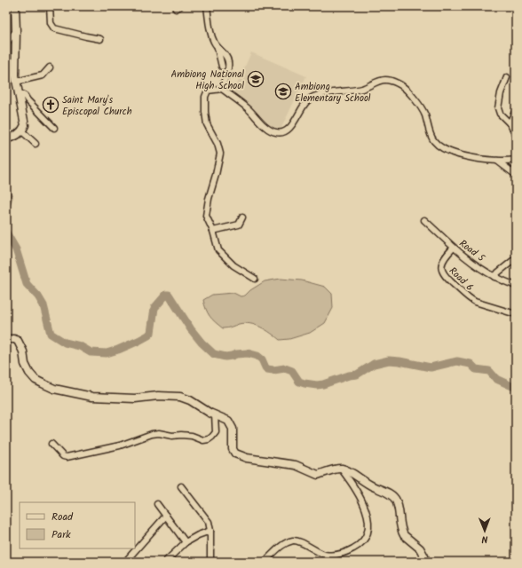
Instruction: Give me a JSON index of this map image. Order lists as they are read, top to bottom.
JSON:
{
  "streets": {
    "street": ["Road 5", "Road 6"]
  },
  "crossings": [
    ["Road 5", "Road 6"]
  ],
  "places": {
    "school or university": ["Ambiong National High School", "Ambiong Elementary School"],
    "church": ["Saint Mary's Episcopal Church"]
  },
  "legend": ["Road", "Park"],
  "north": "bottom"
}
